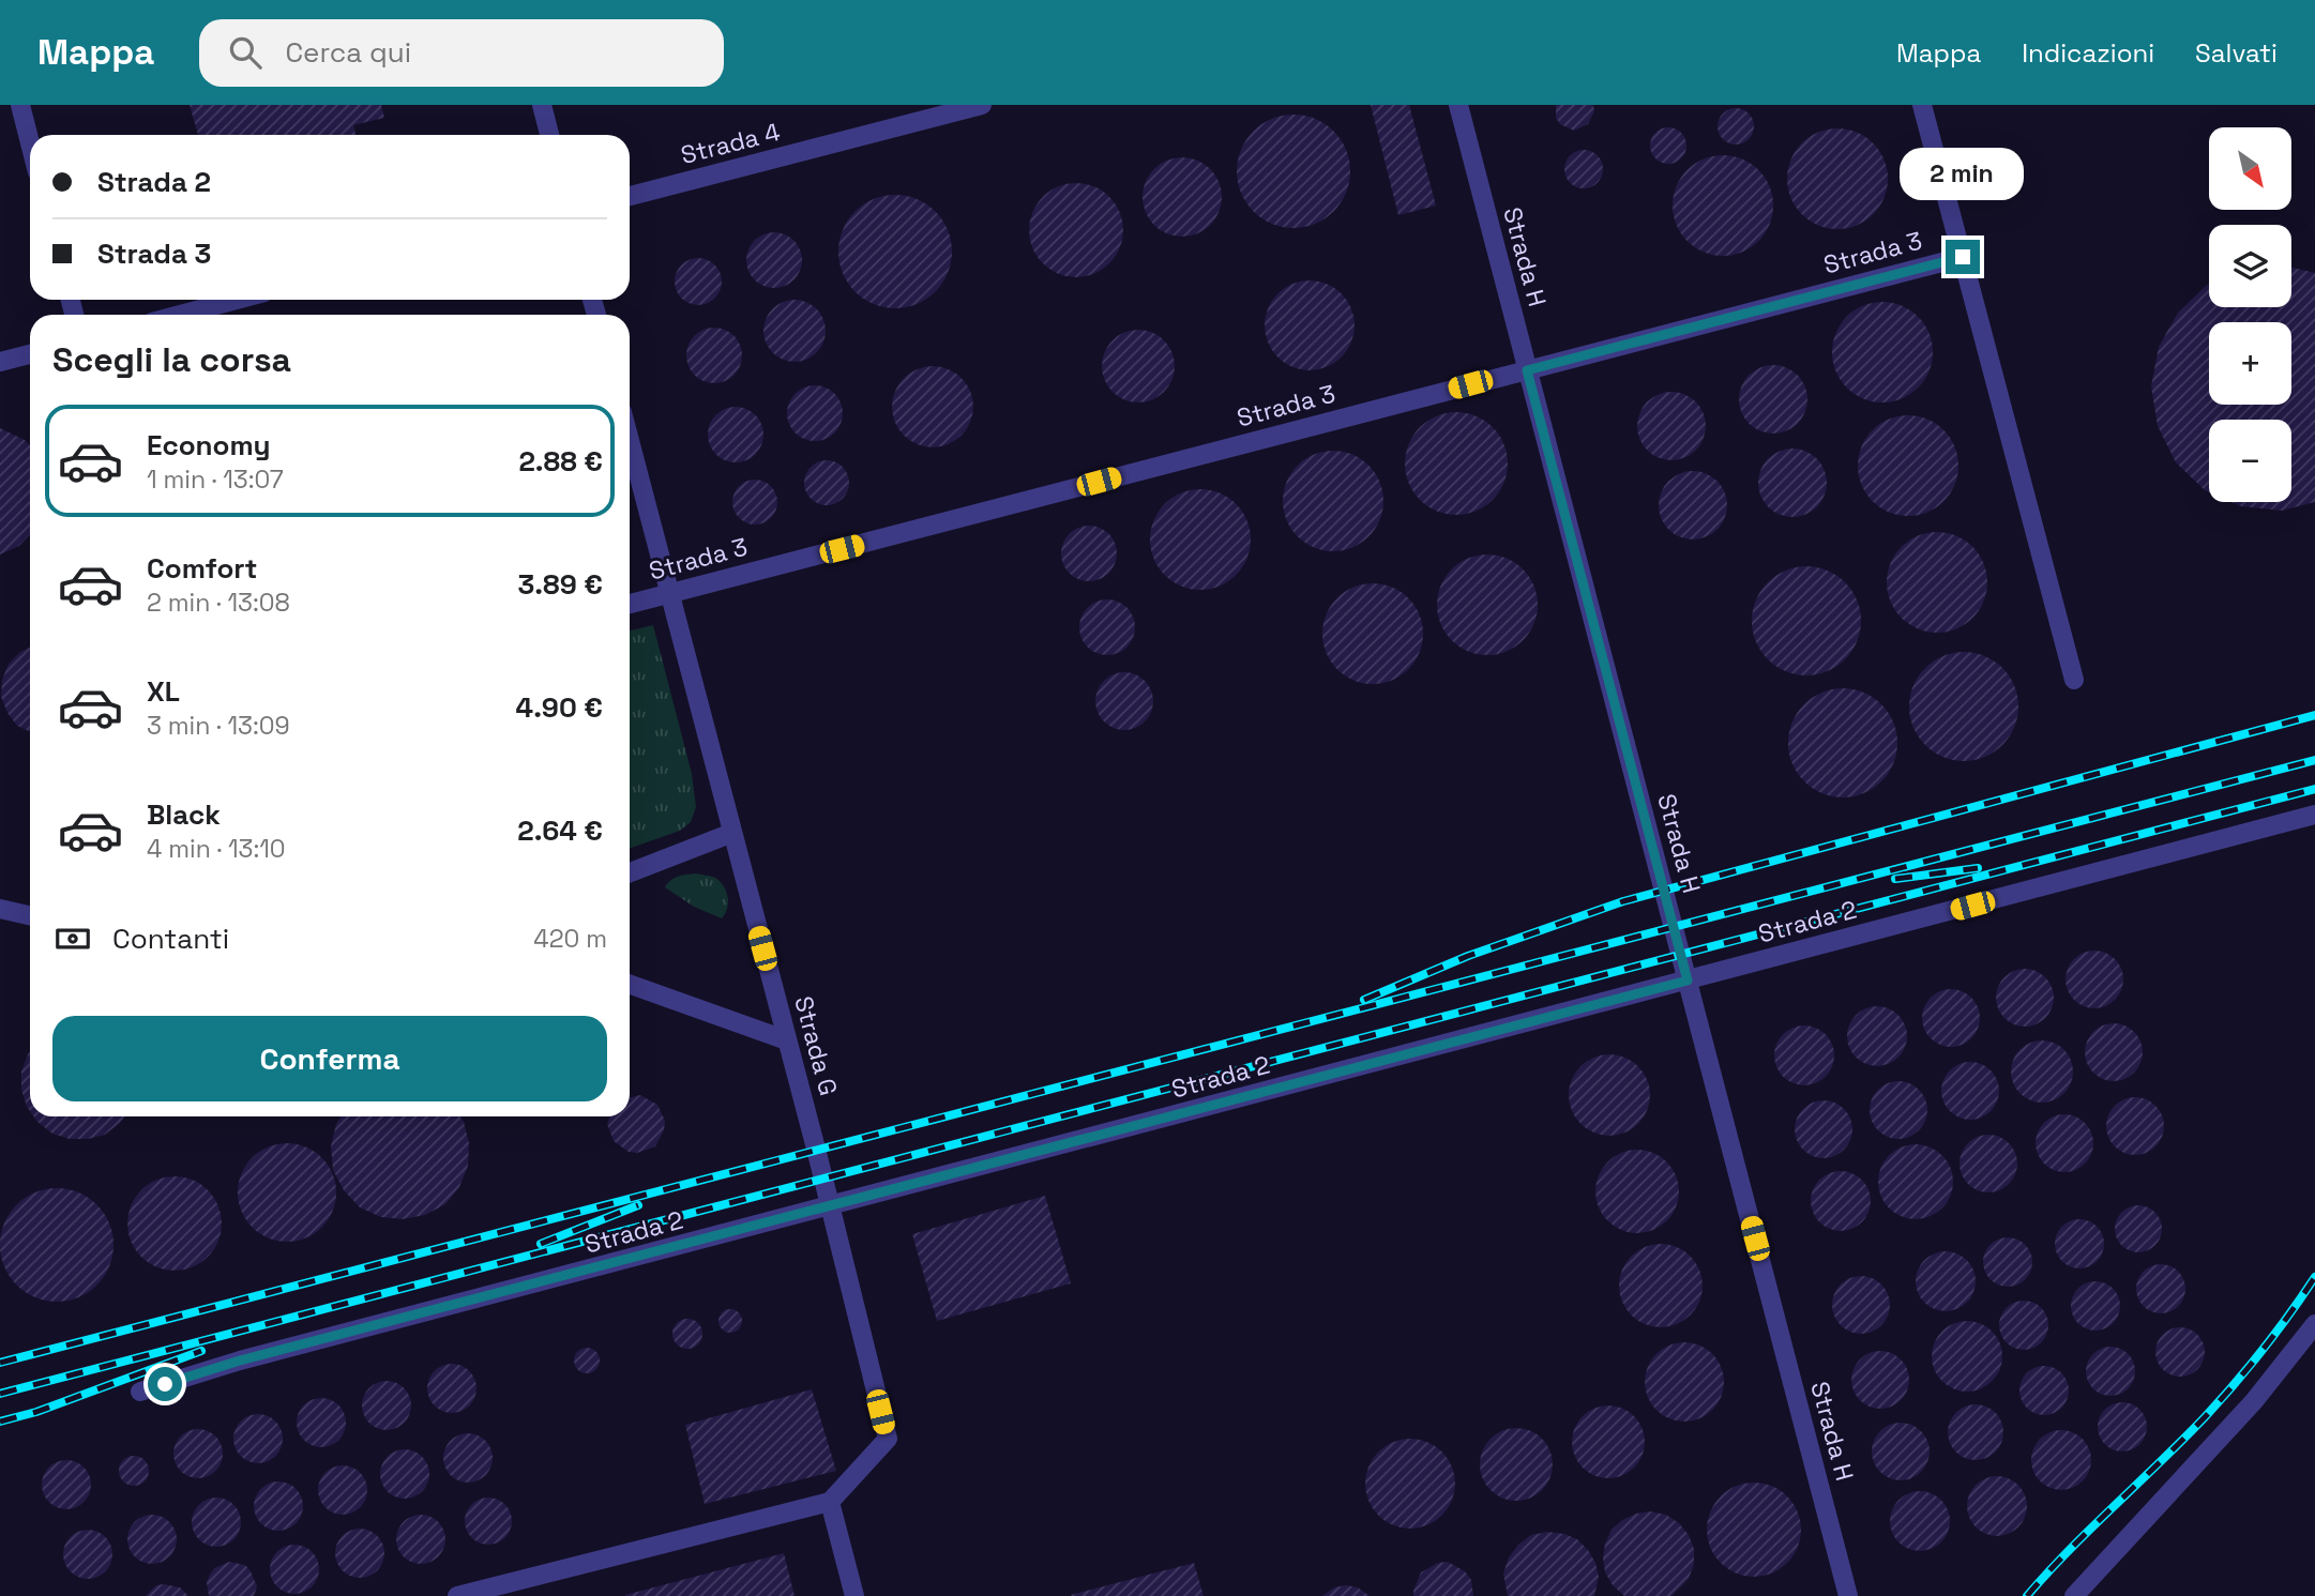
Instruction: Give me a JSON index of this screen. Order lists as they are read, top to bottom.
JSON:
{
  "streets": {
    "lane": [
      "Strada 4",
      "Strada 3",
      "Strada H",
      "Strada 2",
      "Strada G"
    ]
  },
  "crossings": [
    ["Strada 3", "Strada H"],
    ["Strada 3", "Strada G"],
    ["Strada H", "Strada 2"],
    ["Strada 2", "Strada G"]
  ],
  "north": "bottom right",
  "page": {
    "header": "Mappa",
    "search": "Cerca qui",
    "nav": ["Mappa", "Indicazioni", "Salvati"],
    "map_buttons": ["+", "−"],
    "banner": ["Strada 2", "Strada 3"],
    "bubble": "2 min",
    "heading": "Scegli la corsa",
    "list": [
      {
        "name": "Economy",
        "note": "1 min · 13:07",
        "value": "2.88 €"
      },
      {
        "name": "Comfort",
        "note": "2 min · 13:08",
        "value": "3.89 €"
      },
      {
        "name": "XL",
        "note": "3 min · 13:09",
        "value": "4.90 €"
      },
      {
        "name": "Black",
        "note": "4 min · 13:10",
        "value": "2.64 €"
      }
    ],
    "pay": ["Contanti", "420 m"],
    "buttons": "Conferma"
  }
}
